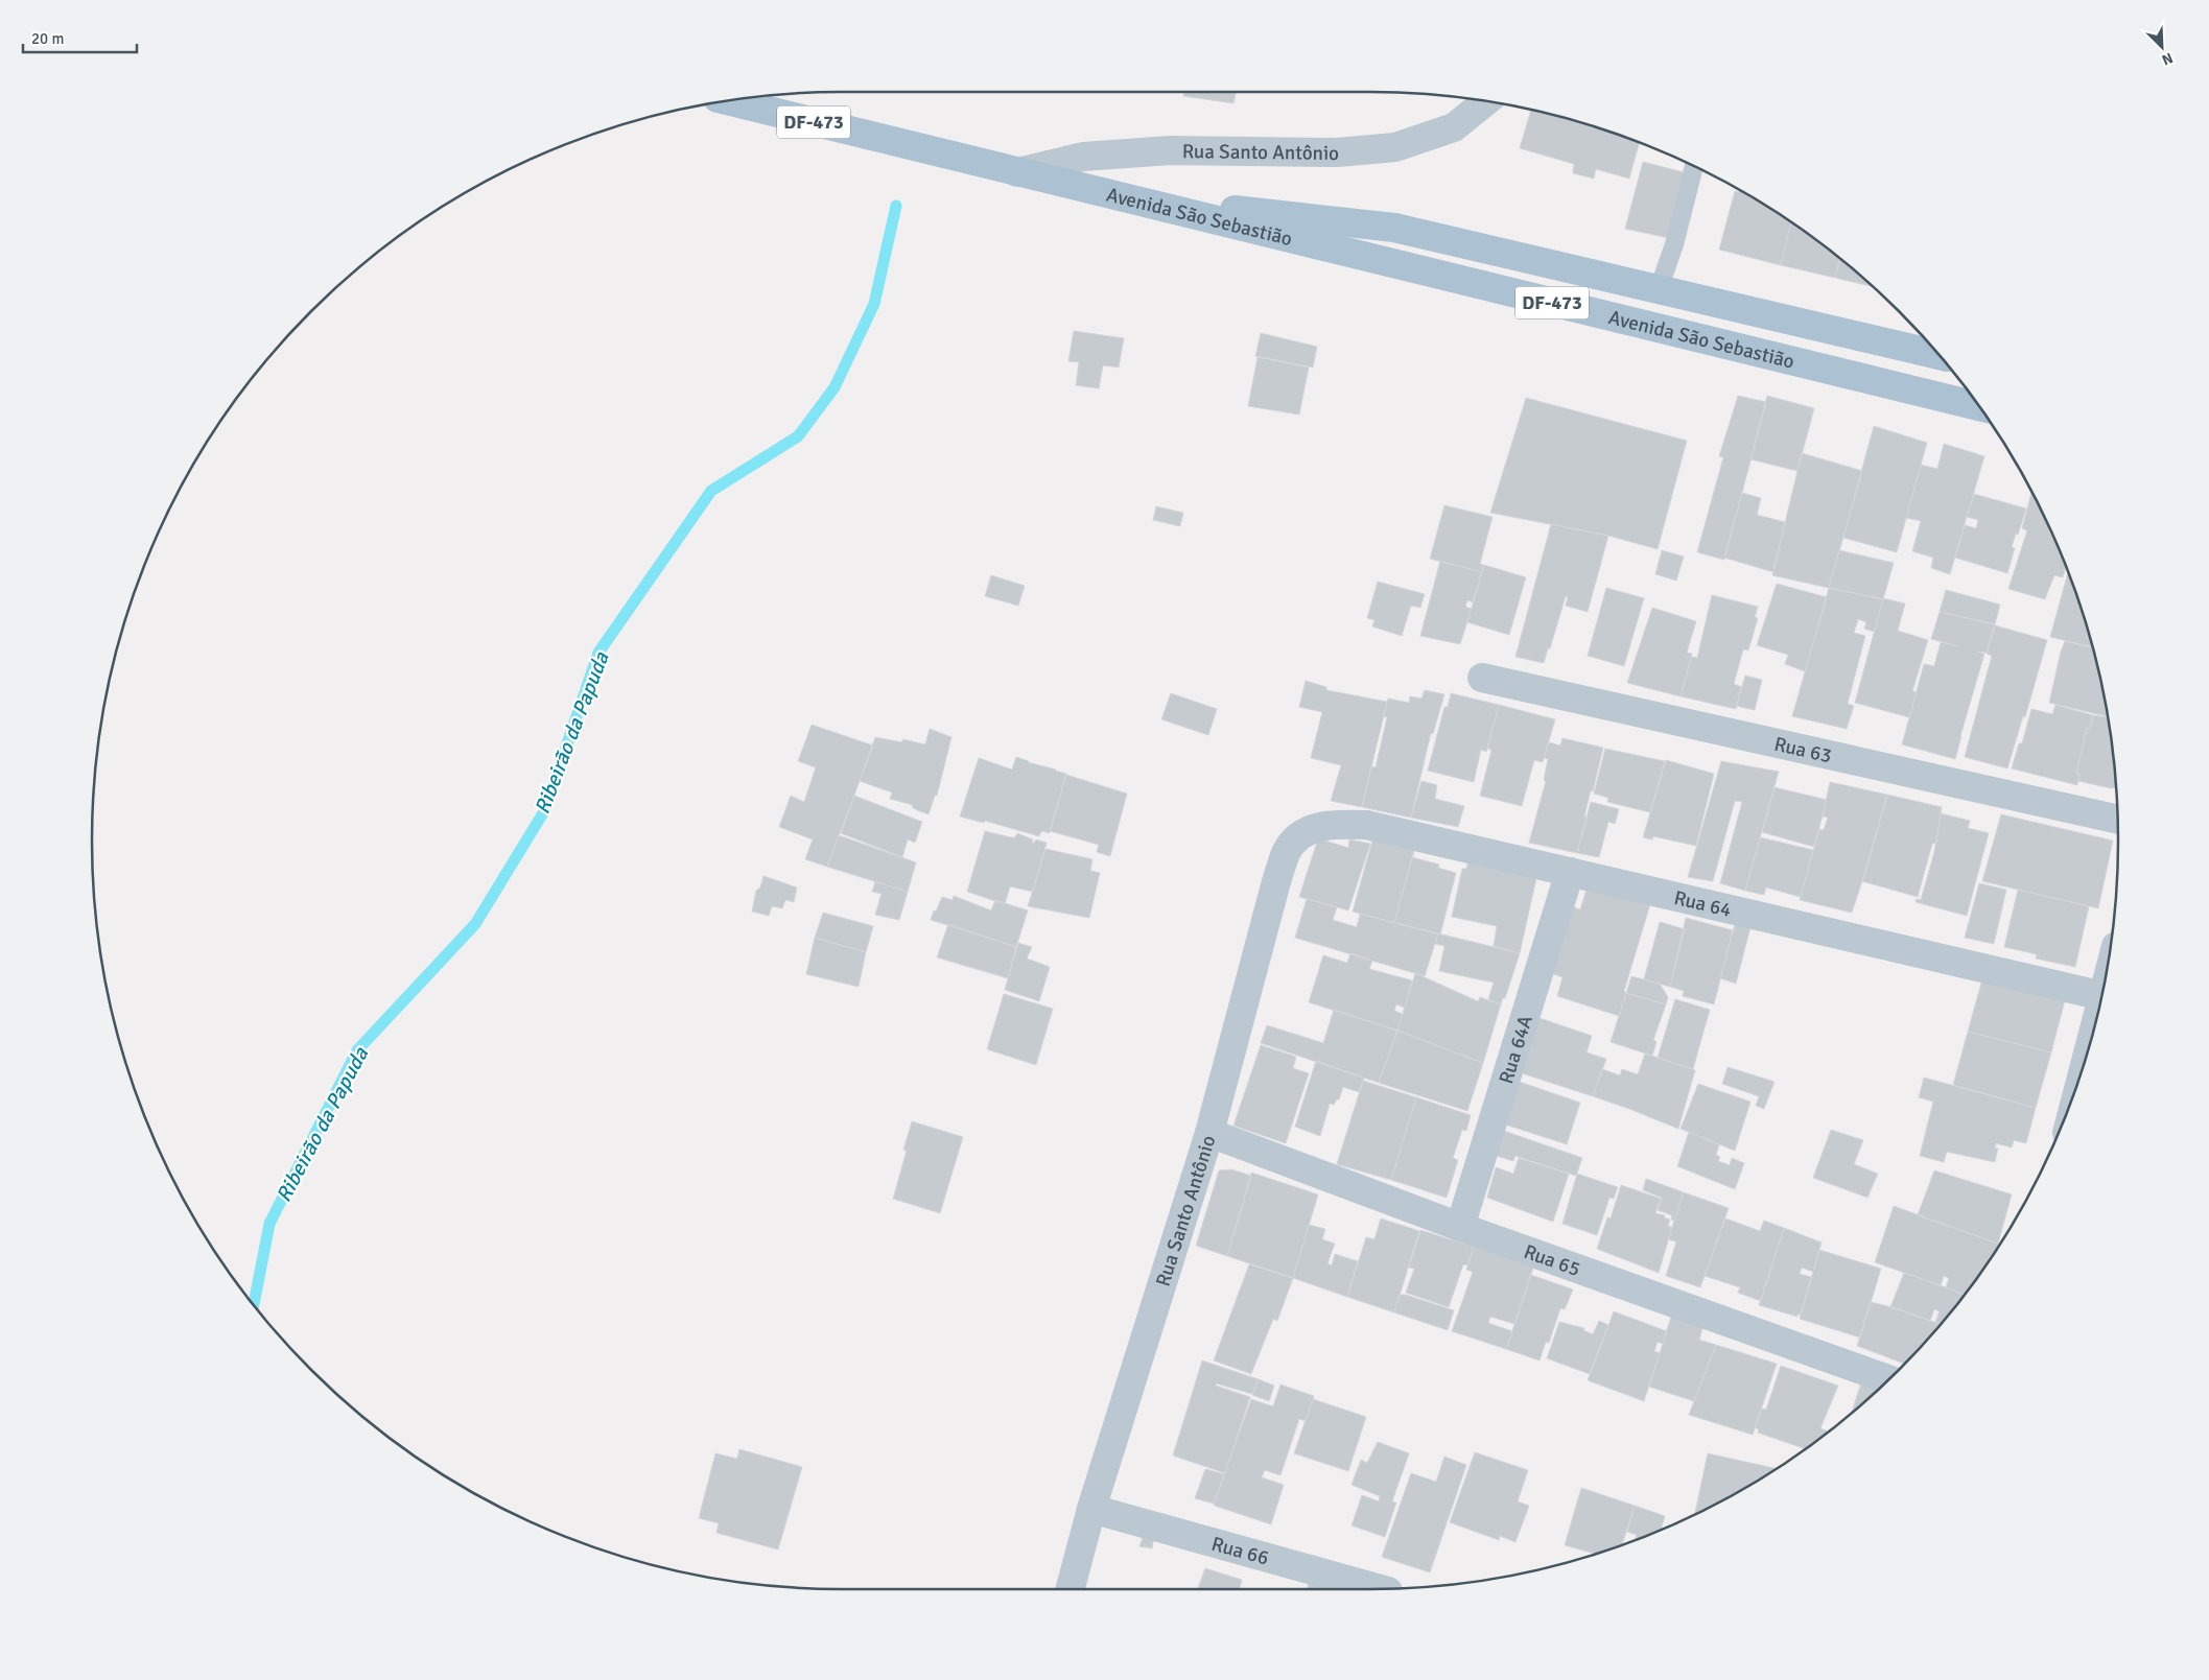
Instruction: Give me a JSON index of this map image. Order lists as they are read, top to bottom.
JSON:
{
  "streets": {
    "main road": ["DF-473", "Avenida São Sebastião"],
    "street": [
      "Rua Santo Antônio",
      "Rua 63",
      "Rua 64",
      "Rua 64A",
      "Rua 65",
      "Rua 66"
    ]
  },
  "crossings": [
    ["DF-473", "Rua Santo Antônio"],
    ["Rua Santo Antônio", "Rua 64"],
    ["Rua Santo Antônio", "Rua 65"],
    ["Rua Santo Antônio", "Rua 66"],
    ["Rua 64", "Rua 64A"],
    ["Rua 64A", "Rua 65"]
  ],
  "water": ["Ribeirão da Papuda"],
  "scale_bar": "20 m",
  "north": "bottom right"
}
